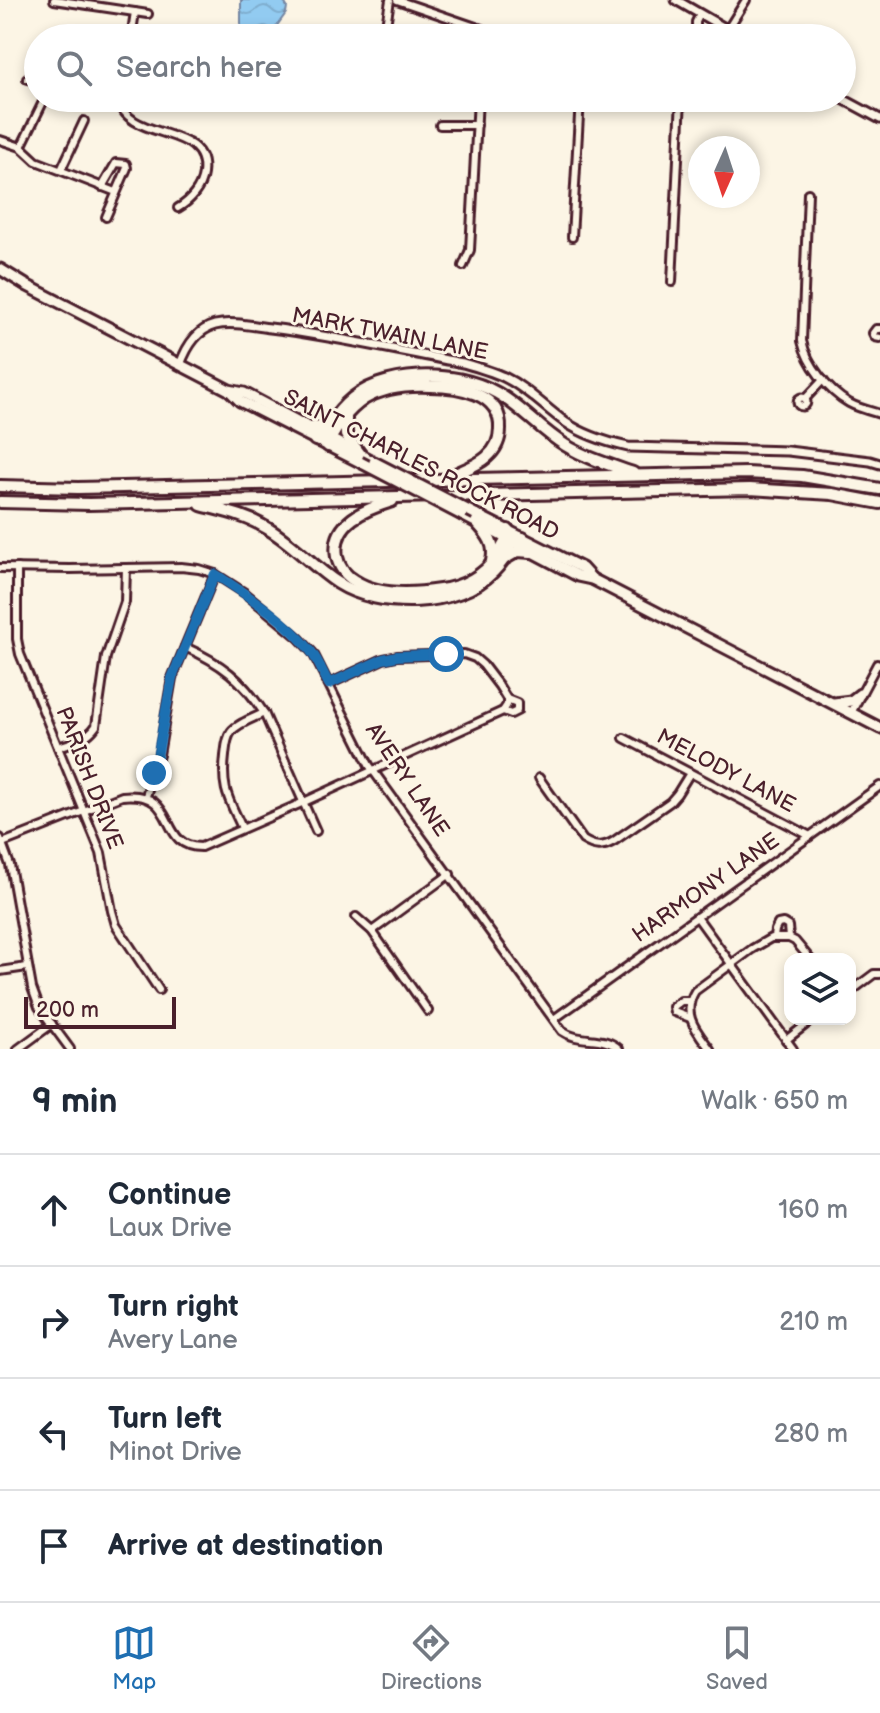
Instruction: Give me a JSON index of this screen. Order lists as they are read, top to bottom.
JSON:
{
  "streets": {
    "main road": ["SAINT CHARLES ROCK ROAD"],
    "street": [
      "MARK TWAIN LANE",
      "MELODY LANE",
      "PARISH DRIVE",
      "AVERY LANE",
      "HARMONY LANE"
    ]
  },
  "crossings": [
    ["MARK TWAIN LANE", "SAINT CHARLES ROCK ROAD"],
    ["MELODY LANE", "HARMONY LANE"],
    ["PARISH DRIVE", "AVERY LANE"],
    ["AVERY LANE", "HARMONY LANE"]
  ],
  "scale_bar": "200 m",
  "north": "bottom",
  "page": {
    "search": "Search here",
    "scale": "200 m",
    "heading": ["9 min", "Walk · 650 m"],
    "list": [
      ["Continue", "Laux Drive", "160 m"],
      ["Turn right", "Avery Lane", "210 m"],
      ["Turn left", "Minot Drive", "280 m"],
      "Arrive at destination"
    ],
    "nav": ["Map", "Directions", "Saved"]
  }
}
